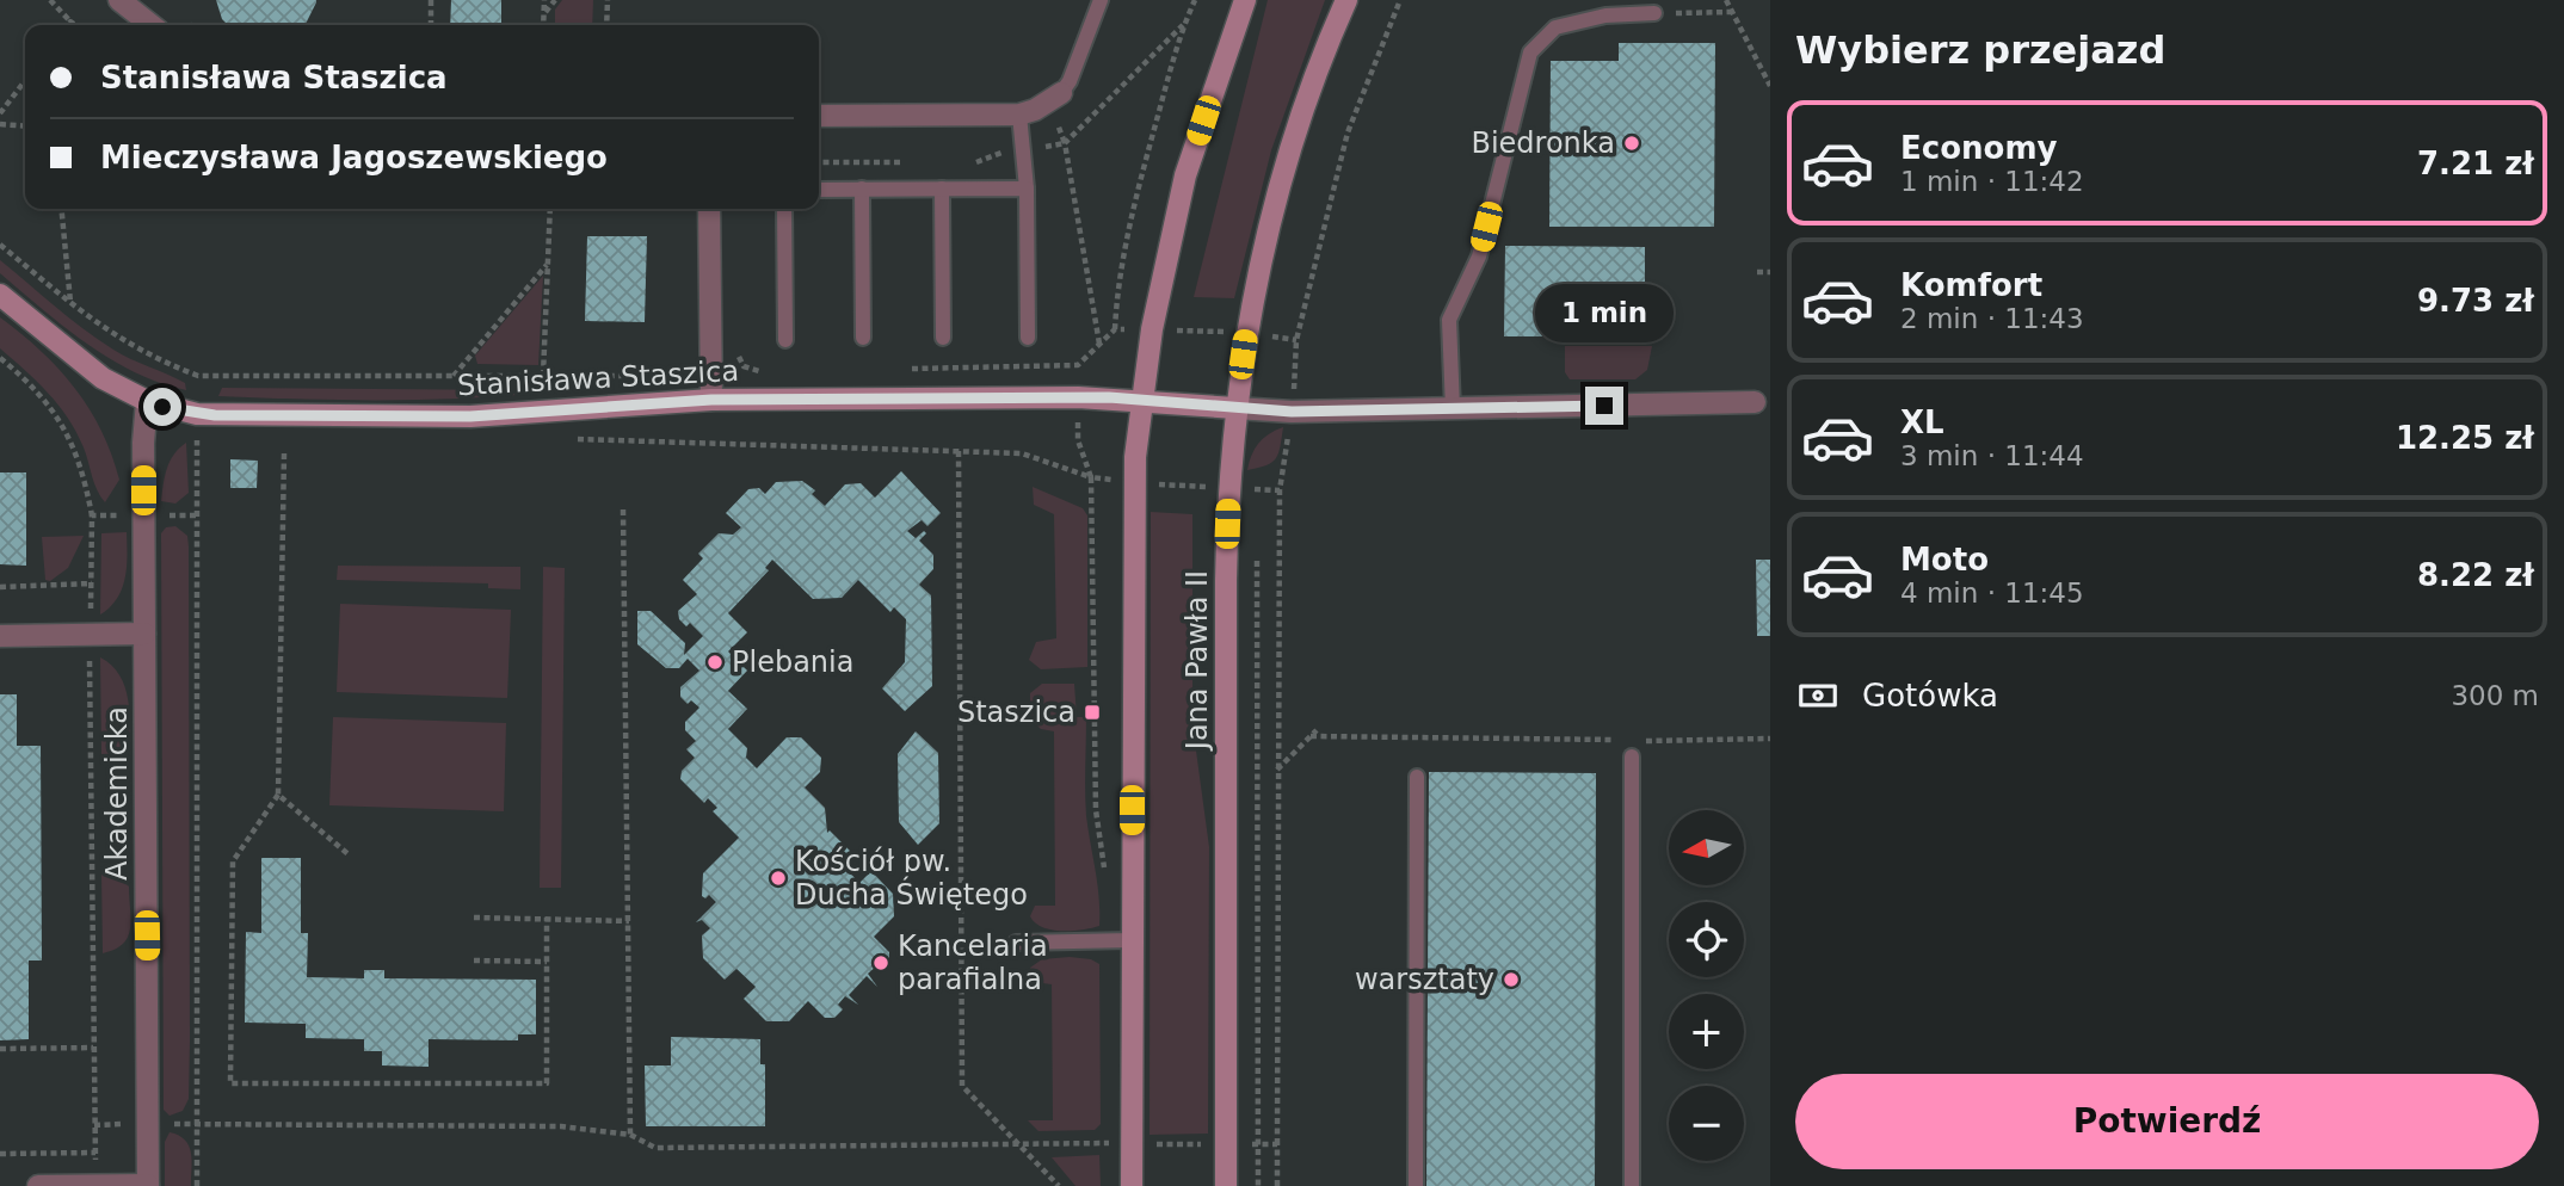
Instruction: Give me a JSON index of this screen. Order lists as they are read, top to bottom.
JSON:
{
  "streets": {
    "main road": ["Stanisława Staszica", "Jana Pawła II"],
    "street": ["Akademicka"]
  },
  "crossings": [
    ["Stanisława Staszica", "Jana Pawła II"],
    ["Stanisława Staszica", "Akademicka"]
  ],
  "places": {
    "other": [
      "Biedronka",
      "Plebania",
      "Kościół pw. Ducha Świętego",
      "Kancelaria parafialna",
      "warsztaty"
    ],
    "transit": ["Staszica"]
  },
  "north": "left",
  "page": {
    "heading": "Wybierz przejazd",
    "banner": ["Stanisława Staszica", "Mieczysława Jagoszewskiego"],
    "list": [
      {
        "name": "Economy",
        "note": "1 min · 11:42",
        "value": "7.21 zł"
      },
      {
        "name": "Komfort",
        "note": "2 min · 11:43",
        "value": "9.73 zł"
      },
      {
        "name": "XL",
        "note": "3 min · 11:44",
        "value": "12.25 zł"
      },
      {
        "name": "Moto",
        "note": "4 min · 11:45",
        "value": "8.22 zł"
      }
    ],
    "bubble": "1 min",
    "pay": ["Gotówka", "300 m"],
    "map_buttons": ["+", "−"],
    "buttons": "Potwierdź"
  }
}
